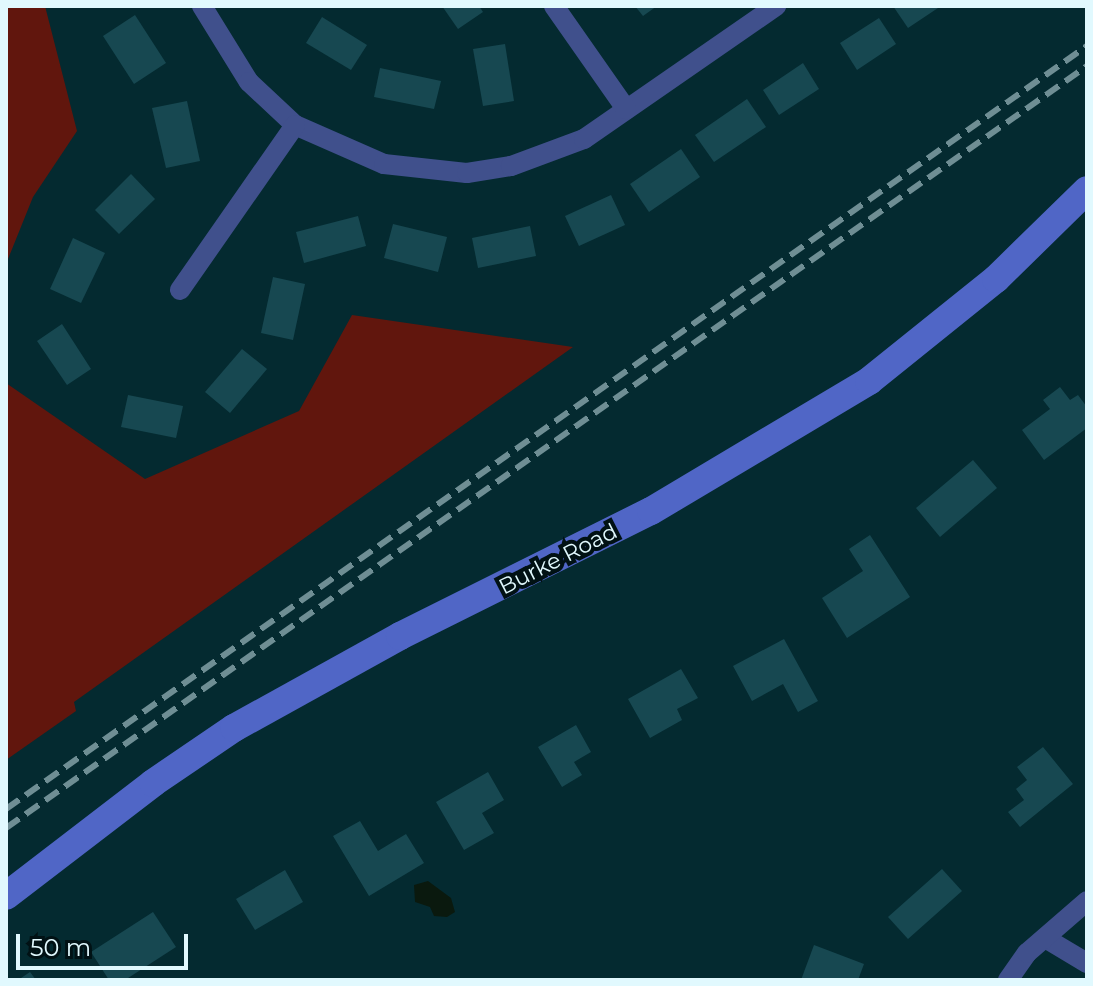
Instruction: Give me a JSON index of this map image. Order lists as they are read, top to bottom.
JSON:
{
  "streets": {
    "street": ["Burke Road"]
  },
  "scale_bar": "50 m"
}
